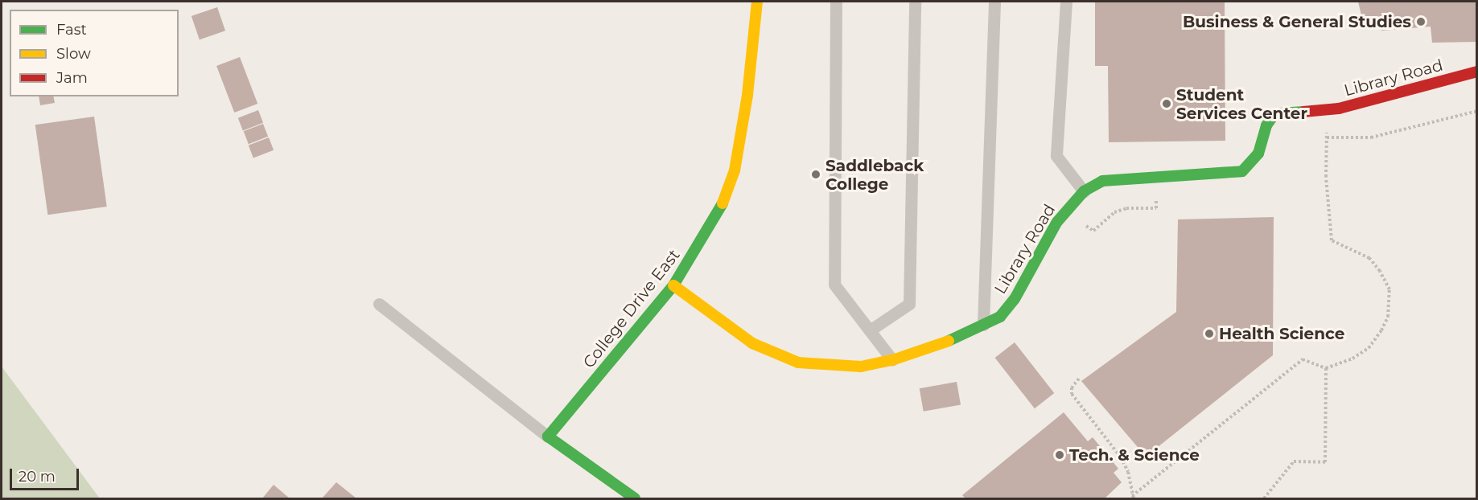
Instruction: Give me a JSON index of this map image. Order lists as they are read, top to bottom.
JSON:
{
  "streets": {
    "street": ["Library Road", "College Drive East"]
  },
  "crossings": [
    ["Library Road", "College Drive East"]
  ],
  "places": [
    "Business & General Studies",
    "Student Services Center",
    "Saddleback College",
    "Health Science",
    "Tech. & Science"
  ],
  "legend": ["Fast", "Slow", "Jam"],
  "scale_bar": "20 m"
}
